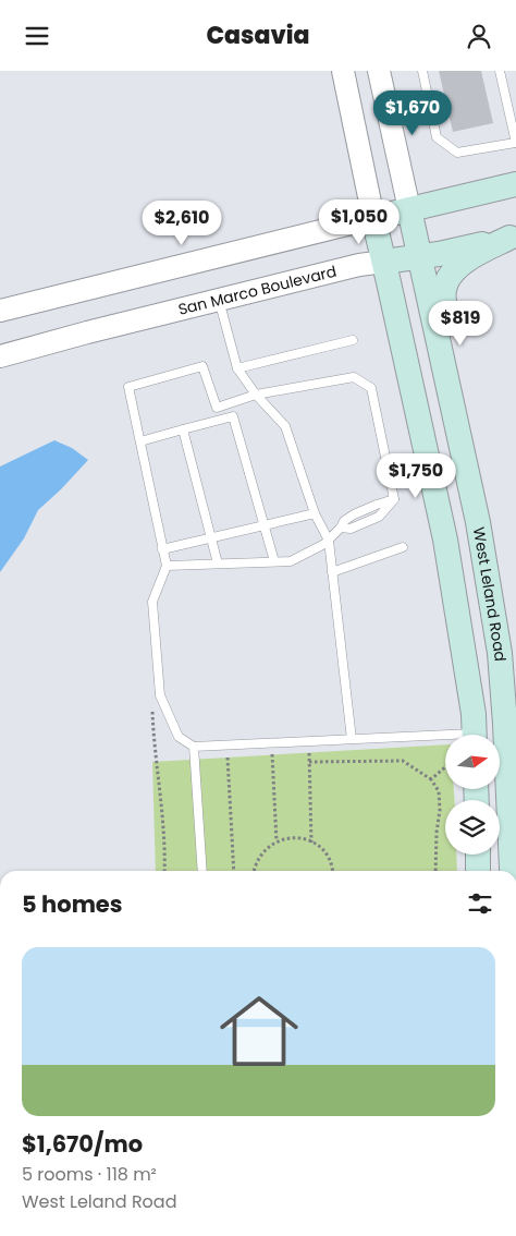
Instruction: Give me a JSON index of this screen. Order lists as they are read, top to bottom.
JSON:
{
  "streets": {
    "main road": ["San Marco Boulevard", "West Leland Road"]
  },
  "crossings": [
    ["San Marco Boulevard", "West Leland Road"]
  ],
  "north": "right",
  "page": {
    "header": "Casavia",
    "price": [
      "$1,670",
      "$1,050",
      "$2,610",
      "$819",
      "$1,750"
    ],
    "heading": "5 homes",
    "list": [
      {
        "name": "$1,670/mo",
        "note": "5 rooms · 118 m² · West Leland Road"
      }
    ]
  }
}
